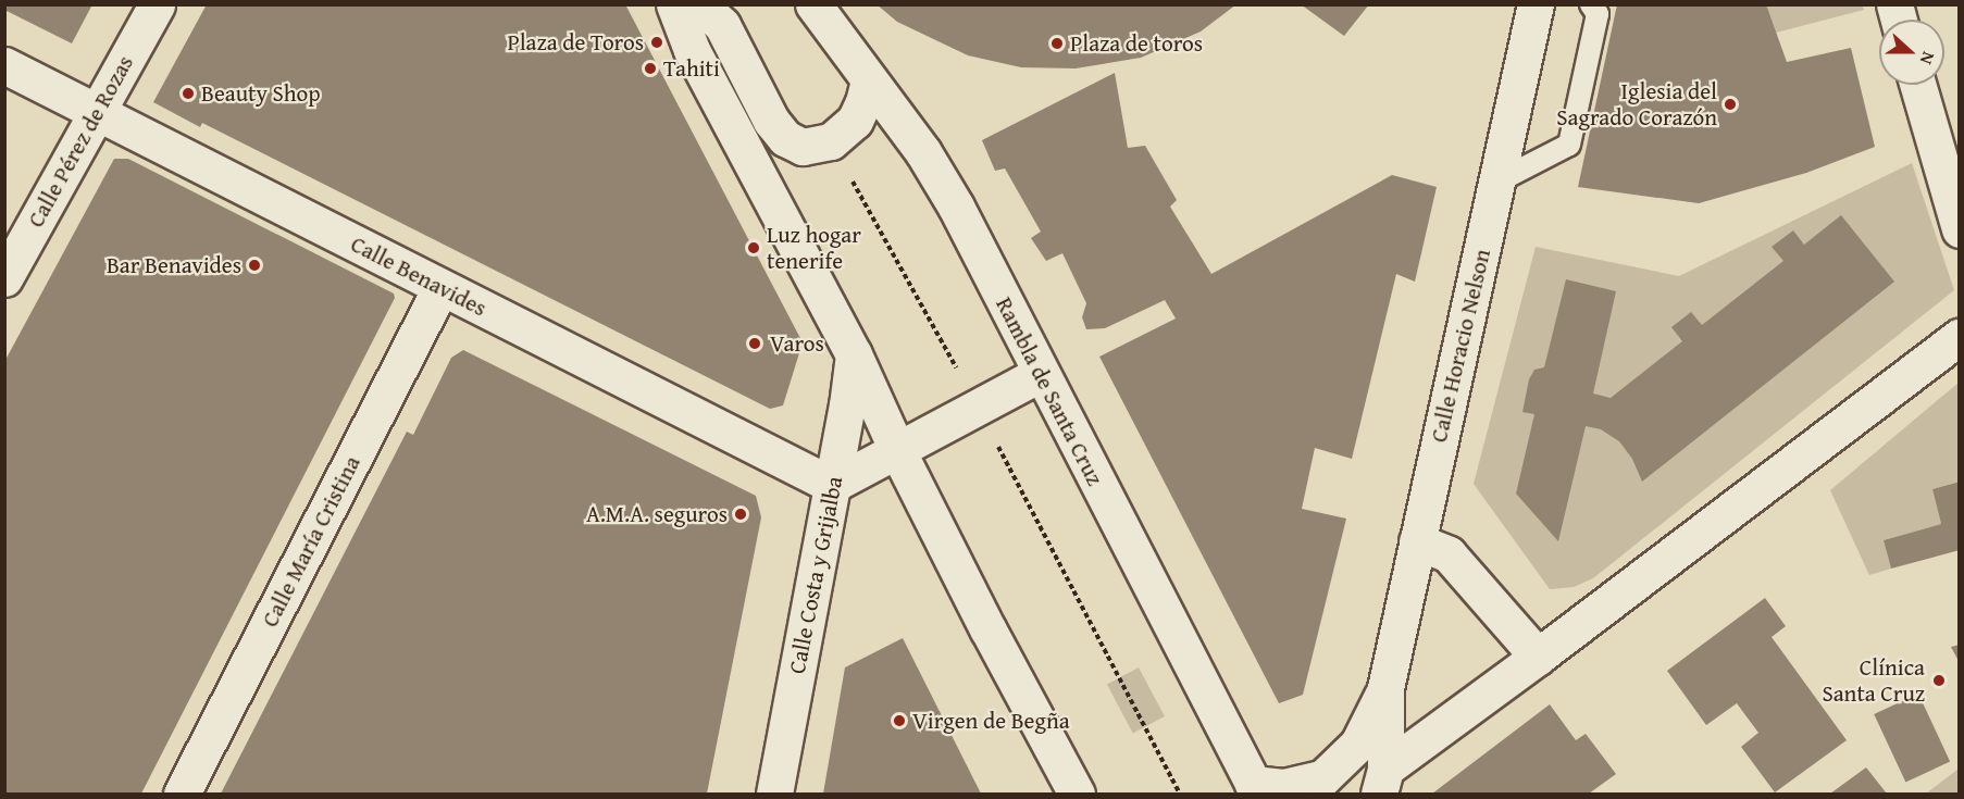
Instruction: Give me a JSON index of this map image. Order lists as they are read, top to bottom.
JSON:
{
  "streets": {
    "street": [
      "Calle Pérez de Rozas",
      "Calle Benavides",
      "Calle Horacio Nelson",
      "Rambla de Santa Cruz",
      "Calle María Cristina",
      "Calle Costa y Grijalba"
    ]
  },
  "crossings": [
    ["Calle Pérez de Rozas", "Calle Benavides"],
    ["Calle Benavides", "Calle María Cristina"],
    ["Calle Benavides", "Calle Costa y Grijalba"]
  ],
  "places": [
    "Plaza de Toros",
    "Plaza de toros",
    "Tahiti",
    "Beauty Shop",
    "Iglesia del Sagrado Corazón",
    "Luz hogar tenerife",
    "Bar Benavides",
    "Varos",
    "A.M.A. seguros",
    "Clínica Santa Cruz",
    "Virgen de Begña"
  ],
  "north": "right"
}
